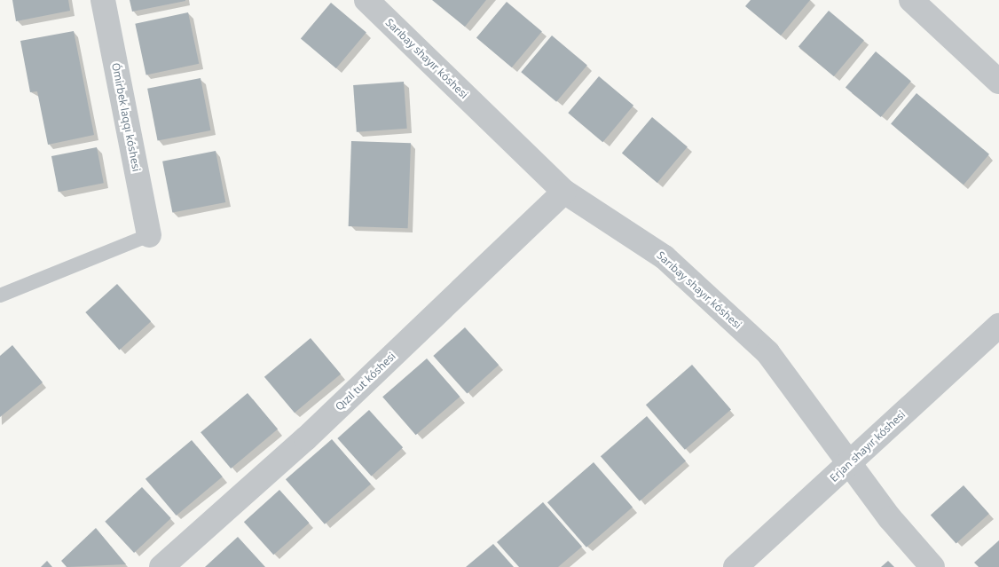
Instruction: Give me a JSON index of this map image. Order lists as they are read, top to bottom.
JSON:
{
  "streets": {
    "street": [
      "Sarıbay shayır kóshesi",
      "Ómirbek laqqı kóshesi",
      "Qızıl tut kóshesi",
      "Erjan shayır kóshesi"
    ]
  },
  "crossings": [
    ["Sarıbay shayır kóshesi", "Qızıl tut kóshesi"],
    ["Sarıbay shayır kóshesi", "Erjan shayır kóshesi"]
  ]
}
